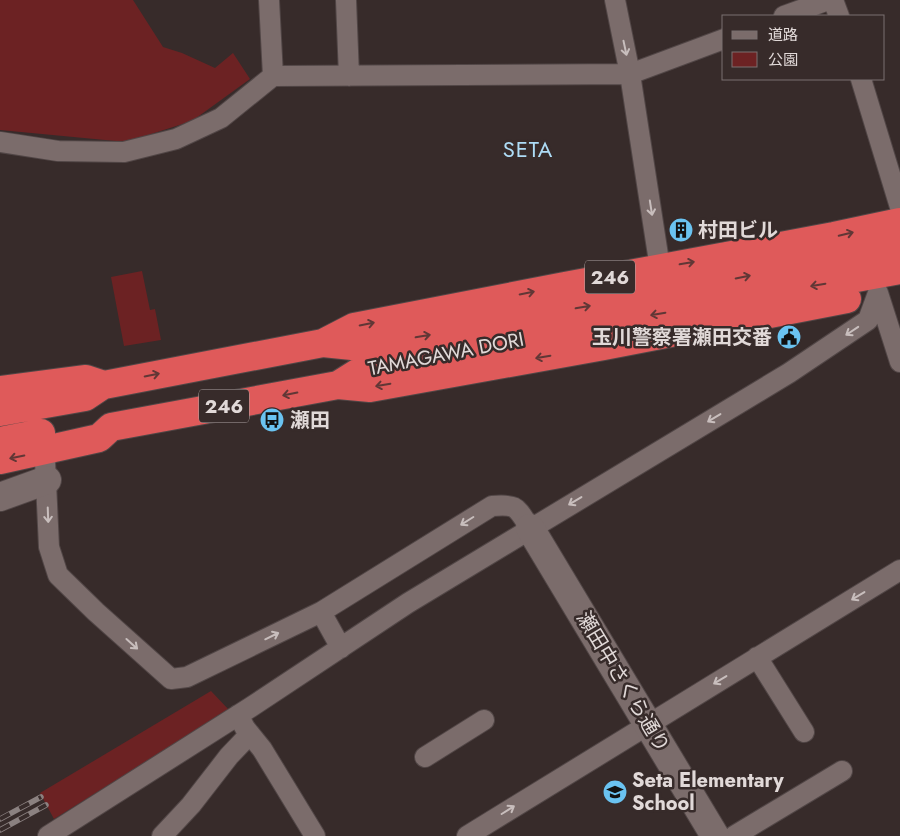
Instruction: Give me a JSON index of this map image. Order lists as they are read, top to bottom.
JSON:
{
  "streets": {
    "highway": ["246", "TAMAGAWA DORI"],
    "street": ["瀬田中さくら通り"]
  },
  "crossings": [
    ["246", "TAMAGAWA DORI"]
  ],
  "districts": ["SETA"],
  "places": {
    "building": ["村田ビル"],
    "public building": ["玉川警察署瀬田交番"],
    "bus stop": ["瀬田"],
    "school or university": ["Seta Elementary School"]
  },
  "legend": ["道路", "公園"]
}
